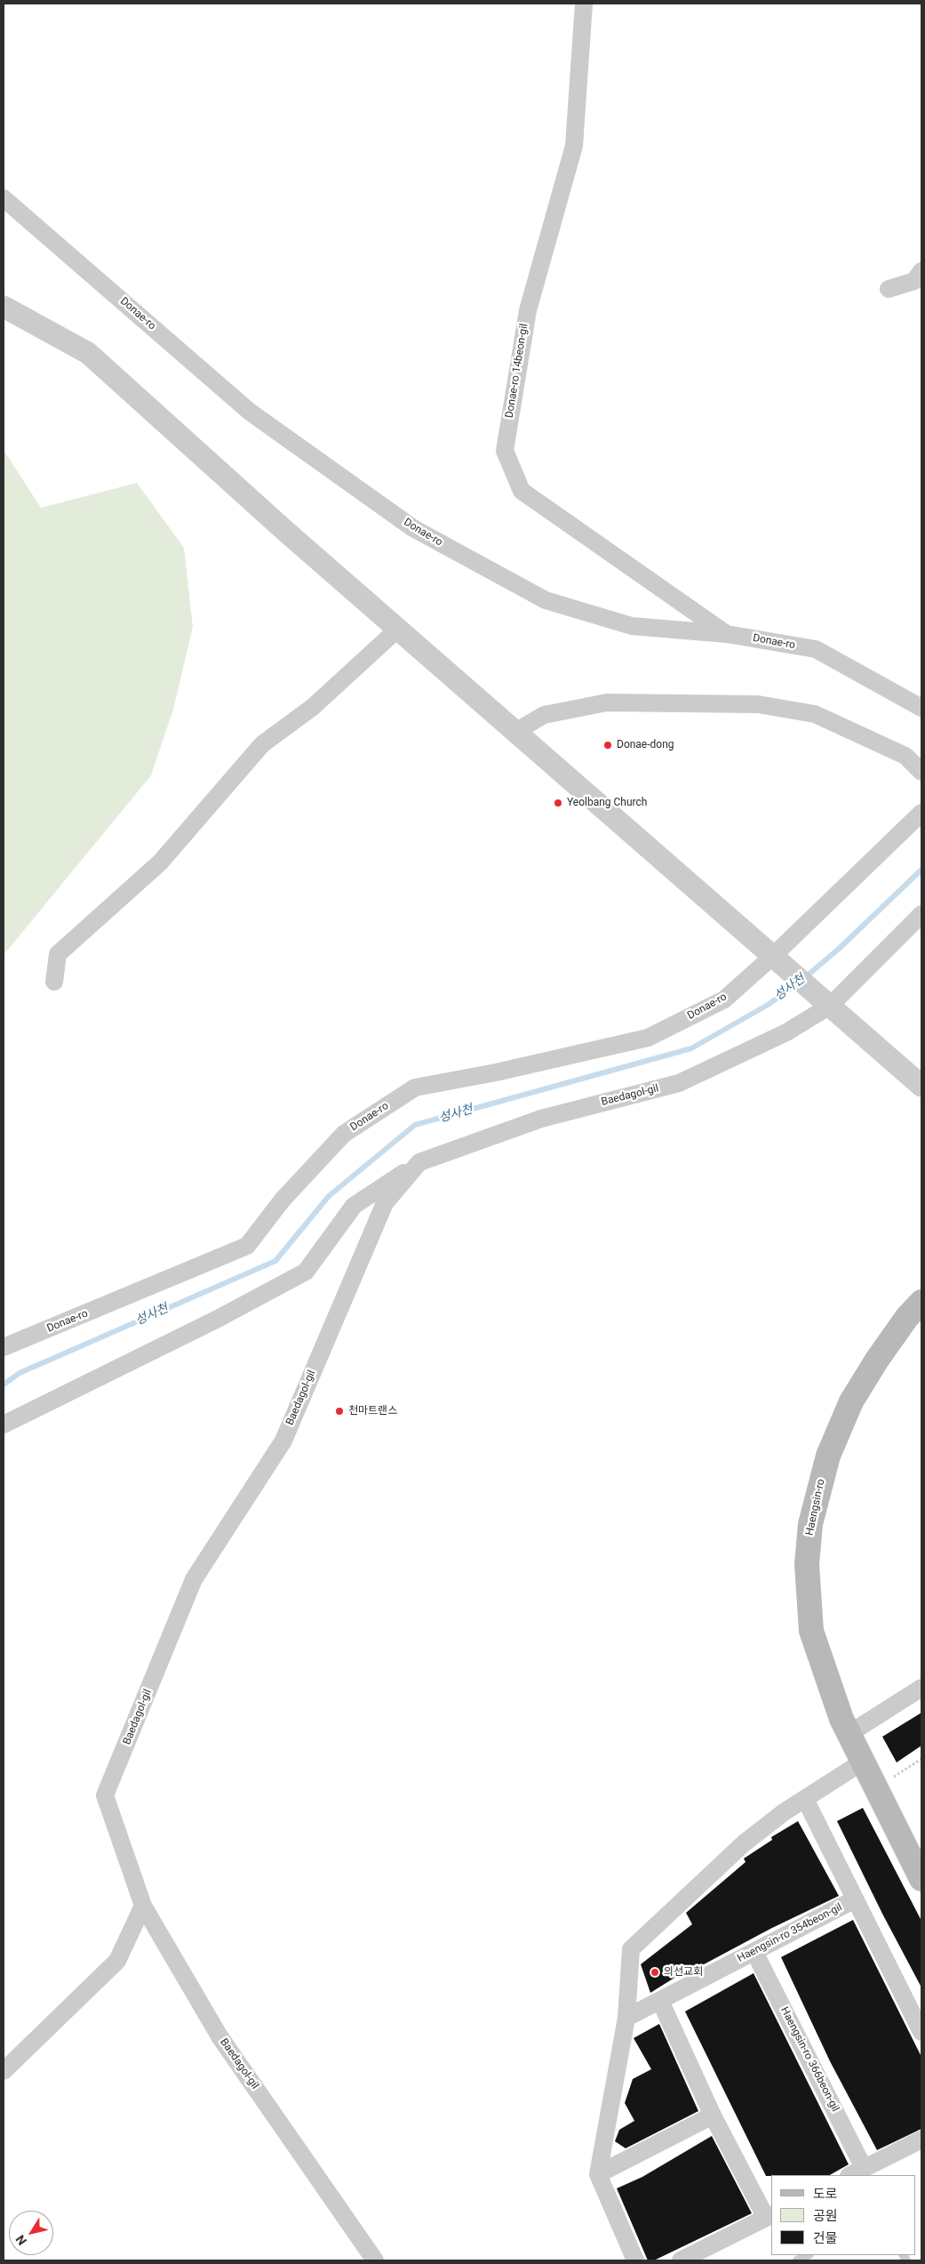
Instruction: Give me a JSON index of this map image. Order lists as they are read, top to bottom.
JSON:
{
  "streets": {
    "main road": ["Haengsin-ro"],
    "street": [
      "Donae-ro",
      "Donae-ro 14beon-gil",
      "Baedagol-gil",
      "Haengsin-ro 354beon-gil",
      "Haengsin-ro 366beon-gil"
    ]
  },
  "crossings": [
    ["Donae-ro", "Donae-ro 14beon-gil"],
    ["Haengsin-ro 354beon-gil", "Haengsin-ro 366beon-gil"]
  ],
  "water": ["성사천"],
  "places": [
    "Donae-dong",
    "Yeolbang Church",
    "천마트랜스",
    "의선교회"
  ],
  "legend": ["도로", "공원", "건물"],
  "north": "bottom left"
}
